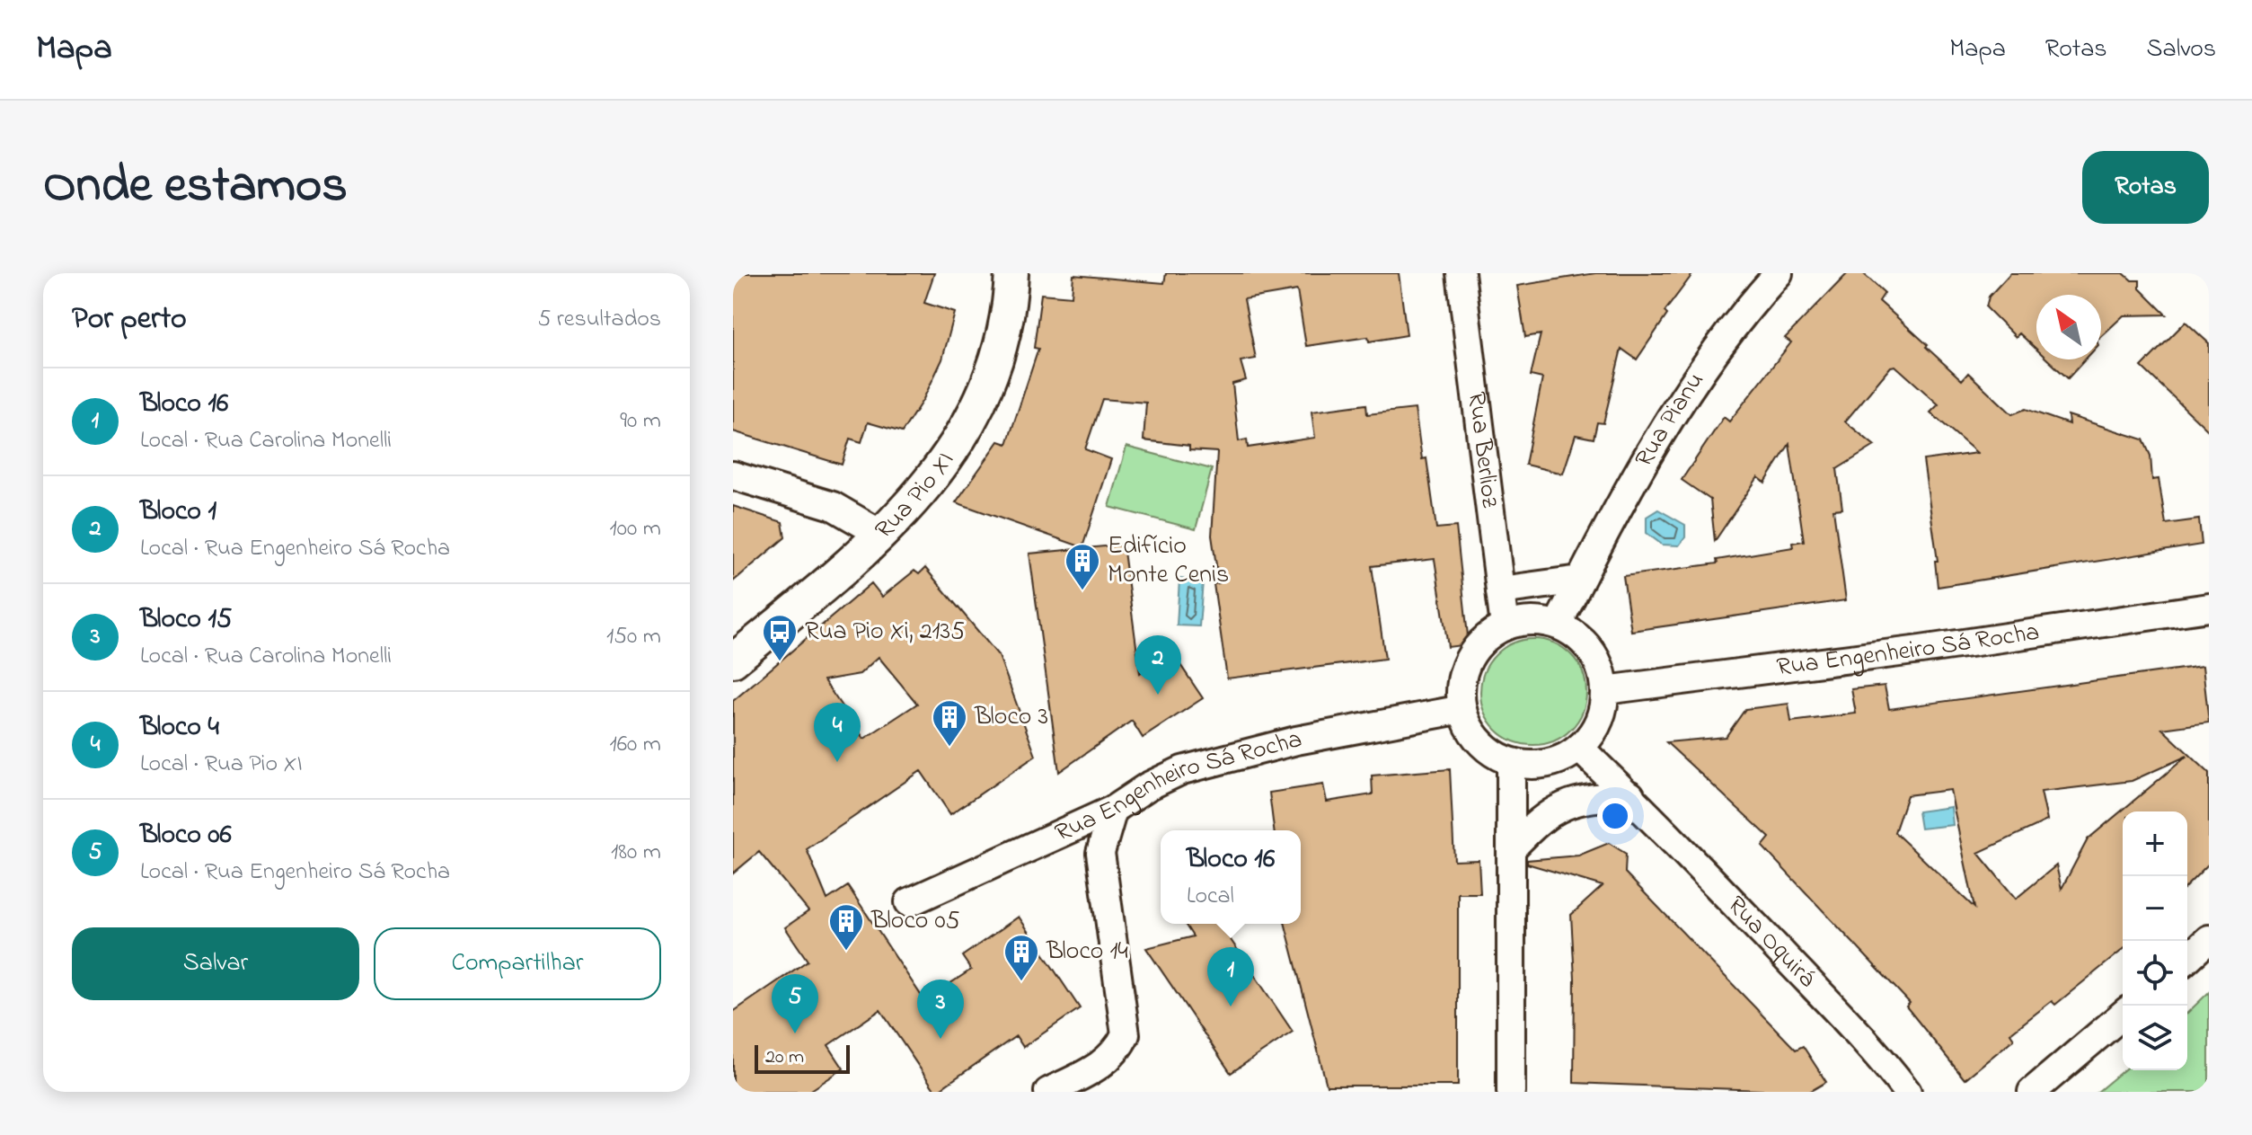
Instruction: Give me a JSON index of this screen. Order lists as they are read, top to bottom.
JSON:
{
  "streets": {
    "street": [
      "Rua Pianu",
      "Rua Berlioz",
      "Rua Pio XI",
      "Rua Engenheiro Sá Rocha",
      "Rua Oquirá"
    ]
  },
  "crossings": [
    ["Rua Pianu", "Rua Berlioz"],
    ["Rua Pianu", "Rua Engenheiro Sá Rocha"],
    ["Rua Pianu", "Rua Oquirá"],
    ["Rua Berlioz", "Rua Engenheiro Sá Rocha"],
    ["Rua Berlioz", "Rua Oquirá"],
    ["Rua Engenheiro Sá Rocha", "Rua Oquirá"]
  ],
  "places": {
    "building": [
      "Edifício Monte Cenis",
      "Bloco 3",
      "Bloco 05",
      "Bloco 14"
    ],
    "bus stop": ["Rua Pio Xi, 2135"]
  },
  "scale_bar": "20 m",
  "north": "top left",
  "page": {
    "header": "Mapa",
    "nav": ["Mapa", "Rotas", "Salvos"],
    "title": "Onde estamos",
    "buttons": [
      "Rotas",
      ["Salvar", "Compartilhar"]
    ],
    "heading": ["Por perto", "5 resultados"],
    "list": [
      {
        "mark": "1",
        "name": "Bloco 16",
        "note": "Local · Rua Carolina Monelli",
        "value": "90 m"
      },
      {
        "mark": "2",
        "name": "Bloco 1",
        "note": "Local · Rua Engenheiro Sá Rocha",
        "value": "100 m"
      },
      {
        "mark": "3",
        "name": "Bloco 15",
        "note": "Local · Rua Carolina Monelli",
        "value": "150 m"
      },
      {
        "mark": "4",
        "name": "Bloco 4",
        "note": "Local · Rua Pio XI",
        "value": "160 m"
      },
      {
        "mark": "5",
        "name": "Bloco 06",
        "note": "Local · Rua Engenheiro Sá Rocha",
        "value": "180 m"
      }
    ],
    "pins": [
      "2",
      "4",
      "1",
      "5",
      "3"
    ],
    "map_buttons": ["+", "−"],
    "popup": ["Bloco 16", "Local"],
    "scale": "20 m"
  }
}
